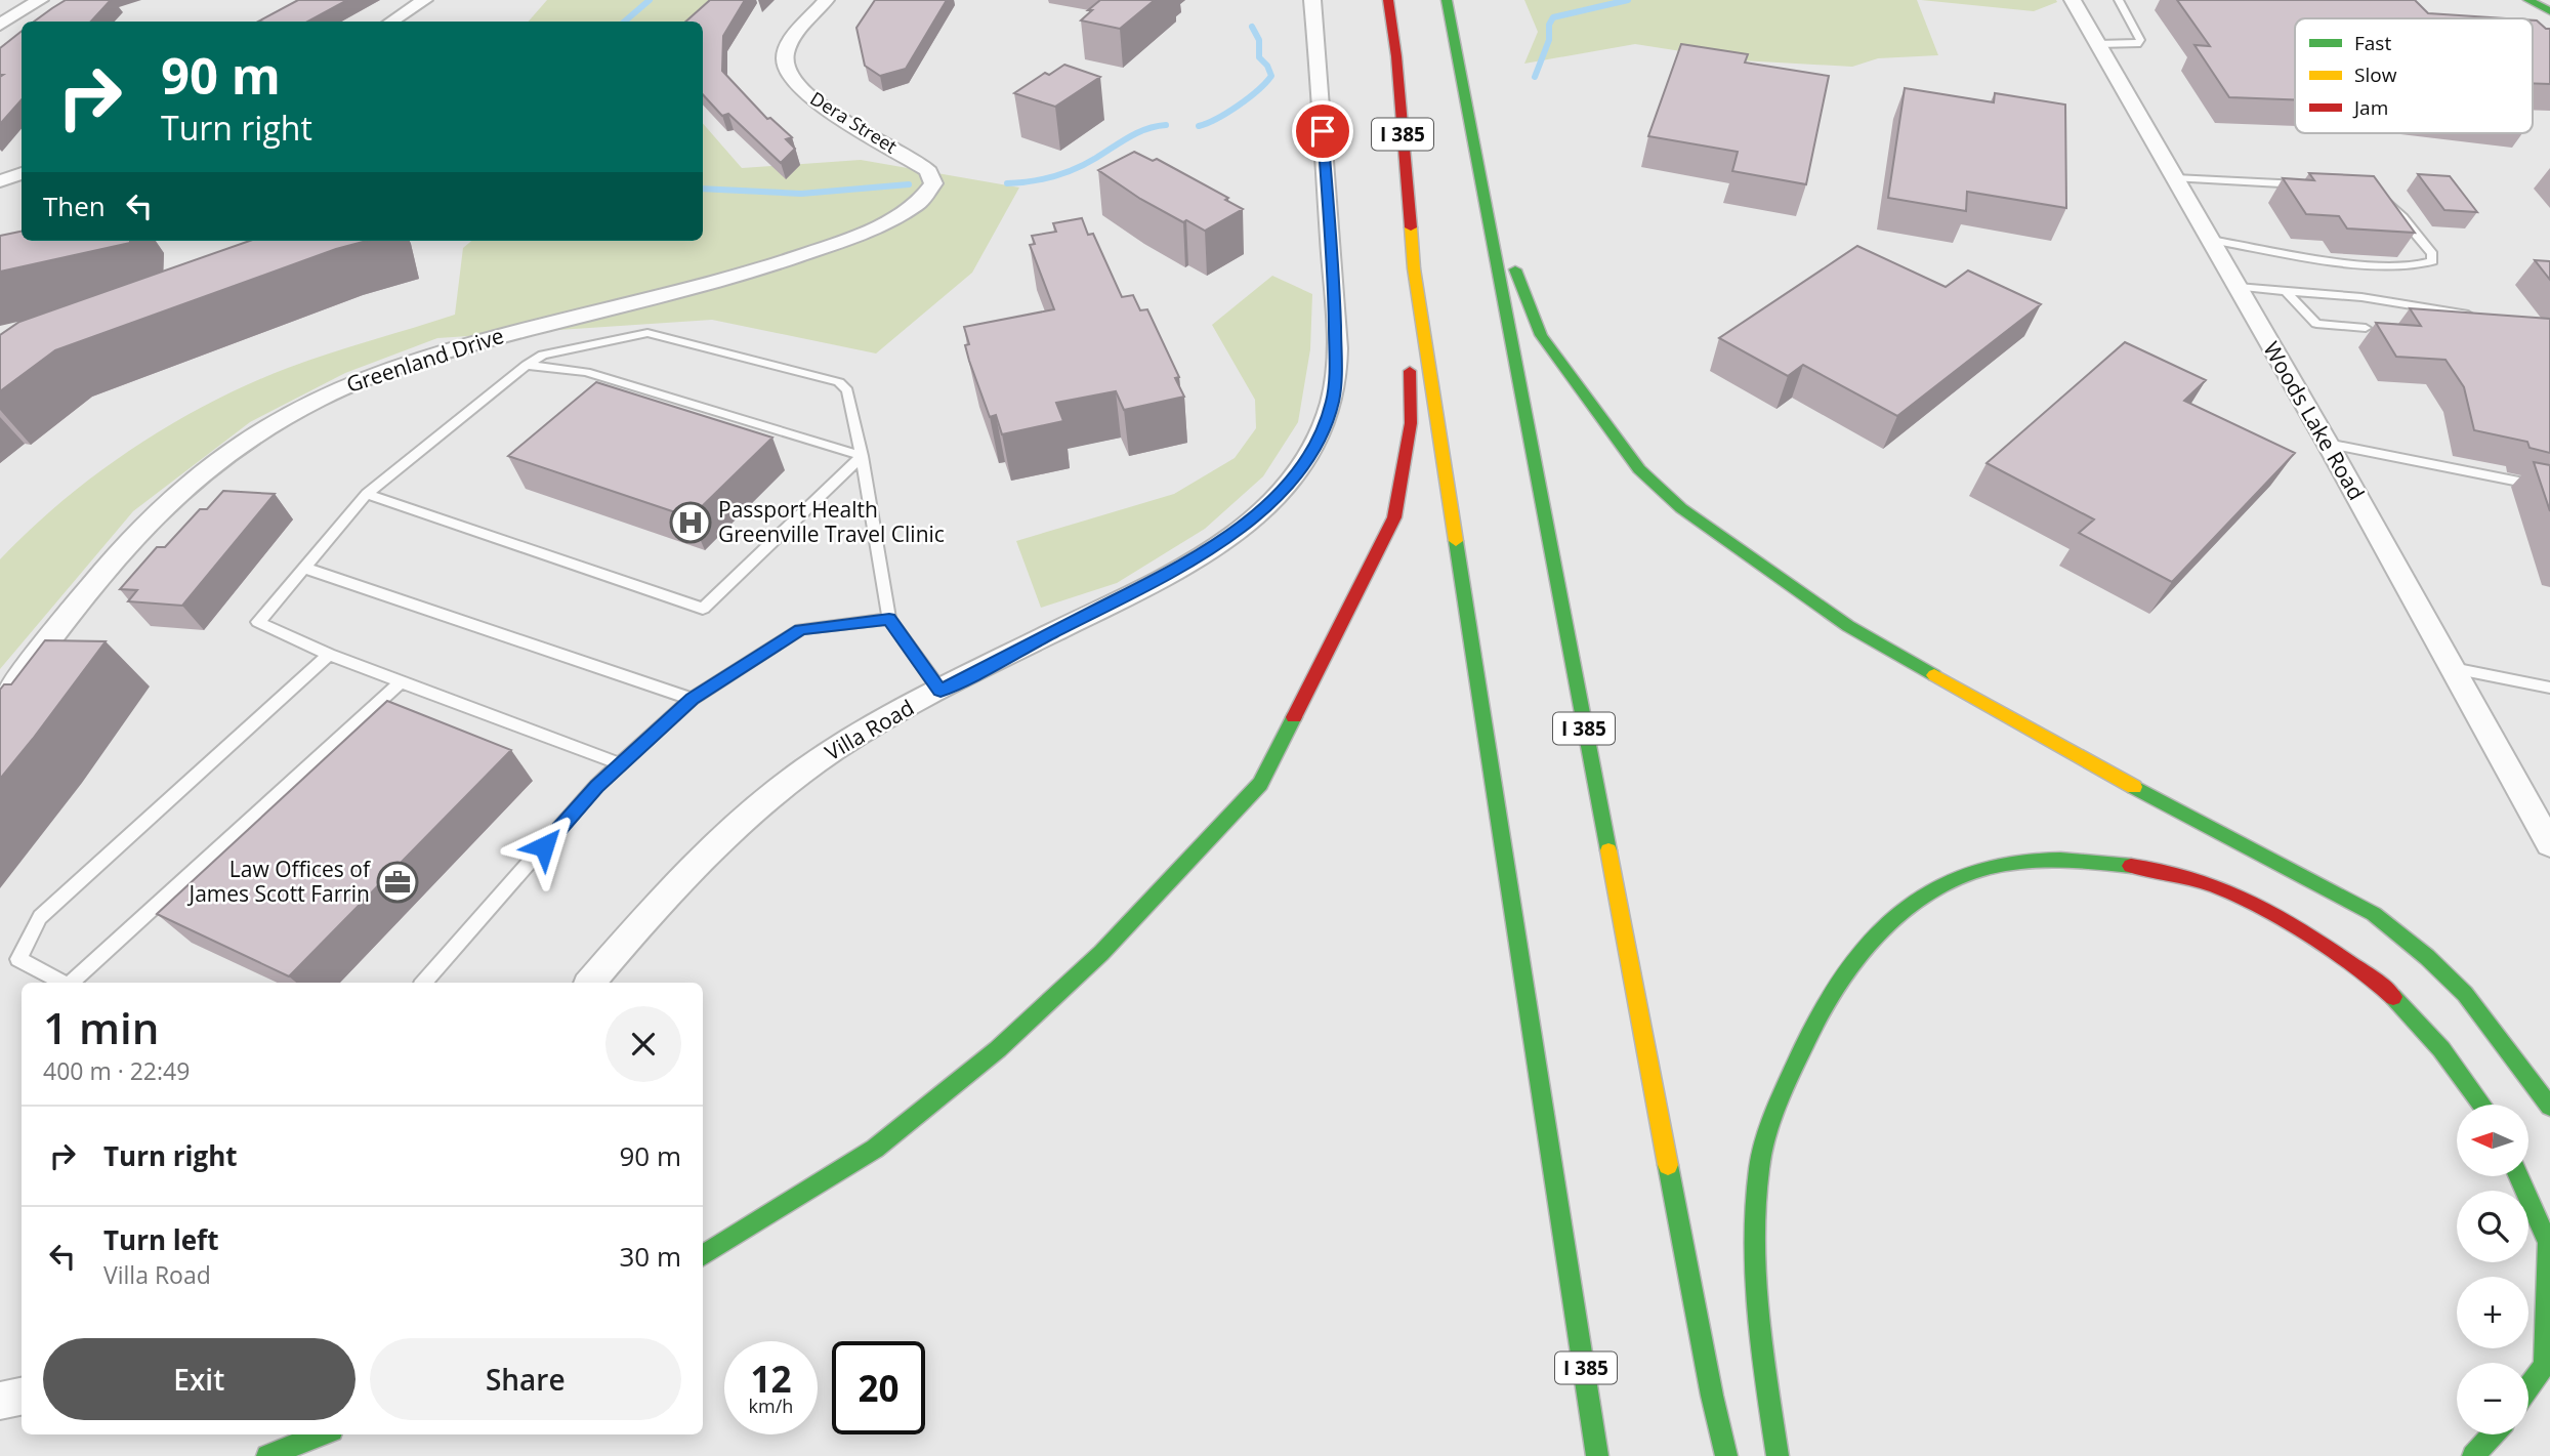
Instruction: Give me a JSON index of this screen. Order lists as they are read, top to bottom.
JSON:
{
  "streets": {
    "main road": ["I 385"],
    "street": [
      "Dera Street",
      "Greenland Drive",
      "Woods Lake Road",
      "Villa Road"
    ]
  },
  "crossings": [
    ["Dera Street", "Greenland Drive"]
  ],
  "places": {
    "hospital": ["Passport Health Greenville Travel Clinic"],
    "office": ["Law Offices of James Scott Farrin"]
  },
  "legend": ["Fast", "Slow", "Jam"],
  "north": "left",
  "page": {
    "turn": ["90 m", "Turn right"],
    "then": "Then",
    "heading": ["1 min", "400 m · 22:49"],
    "map_buttons": ["+", "−"],
    "list": [
      {
        "name": "Turn right",
        "value": "90 m"
      },
      {
        "name": "Turn left",
        "note": "Villa Road",
        "value": "30 m"
      }
    ],
    "buttons": ["Exit", "Share"],
    "speed": "12 km/h",
    "limit": "20"
  }
}
